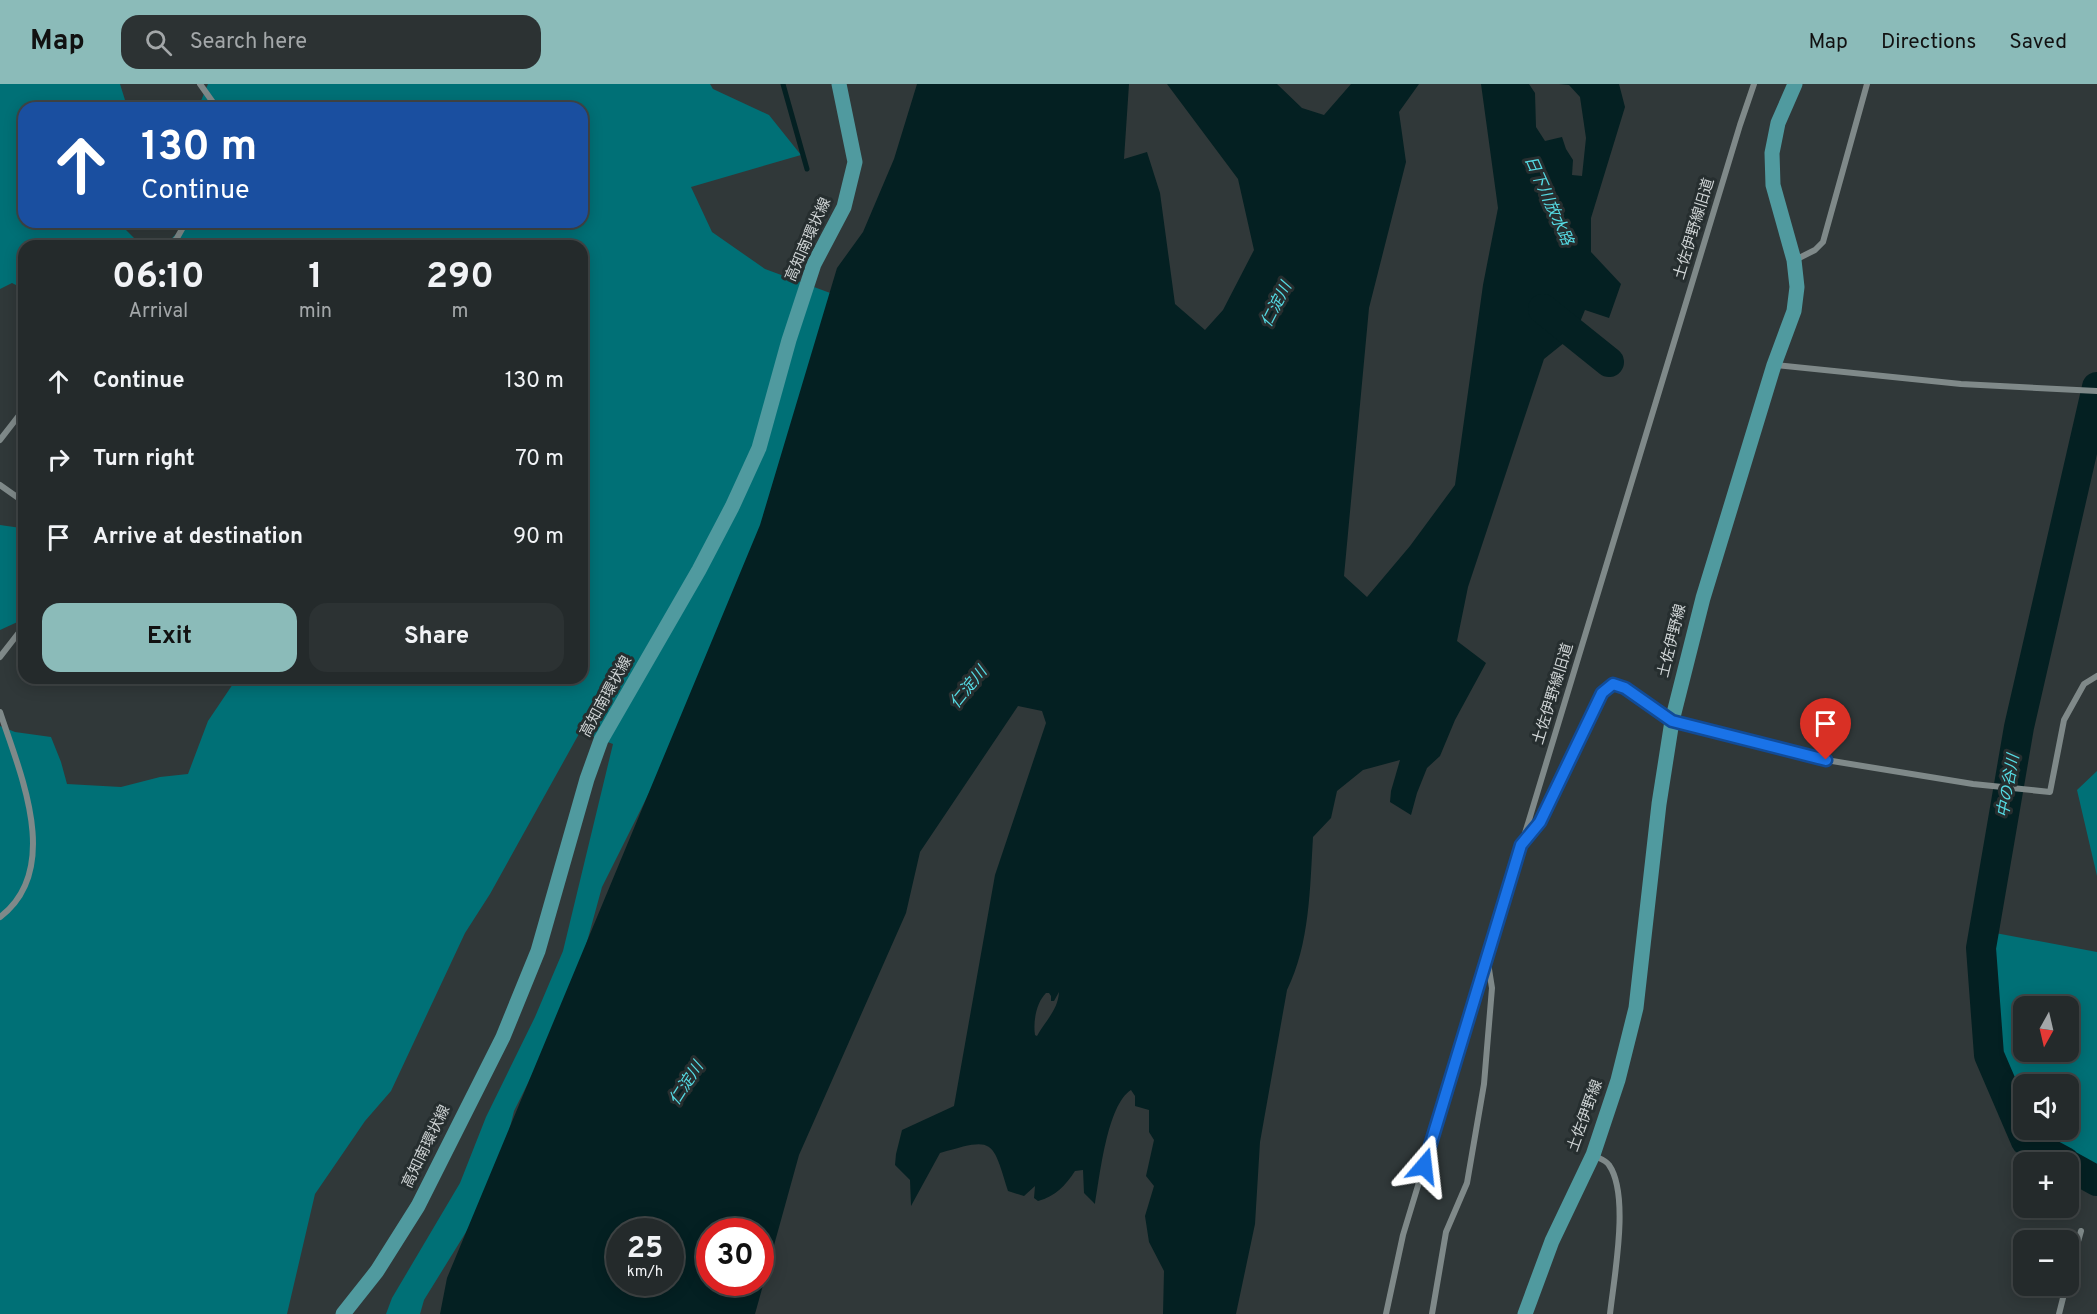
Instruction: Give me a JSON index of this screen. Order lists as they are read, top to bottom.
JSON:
{
  "streets": {
    "main road": ["高知南環状線", "土佐伊野線"],
    "street": ["土佐伊野線旧道"]
  },
  "water": ["日下川放水路", "仁淀川", "中の谷川"],
  "north": "bottom",
  "page": {
    "header": "Map",
    "search": "Search here",
    "nav": ["Map", "Directions", "Saved"],
    "turn": ["130 m", "Continue"],
    "eta": [
      "06:10",
      "Arrival",
      "1",
      "min",
      "290",
      "m"
    ],
    "list": [
      {
        "name": "Continue",
        "value": "130 m"
      },
      {
        "name": "Turn right",
        "value": "70 m"
      },
      {
        "name": "Arrive at destination",
        "value": "90 m"
      }
    ],
    "buttons": ["Exit", "Share"],
    "map_buttons": ["+", "−"],
    "speed": "25 km/h",
    "limit": "30"
  }
}
